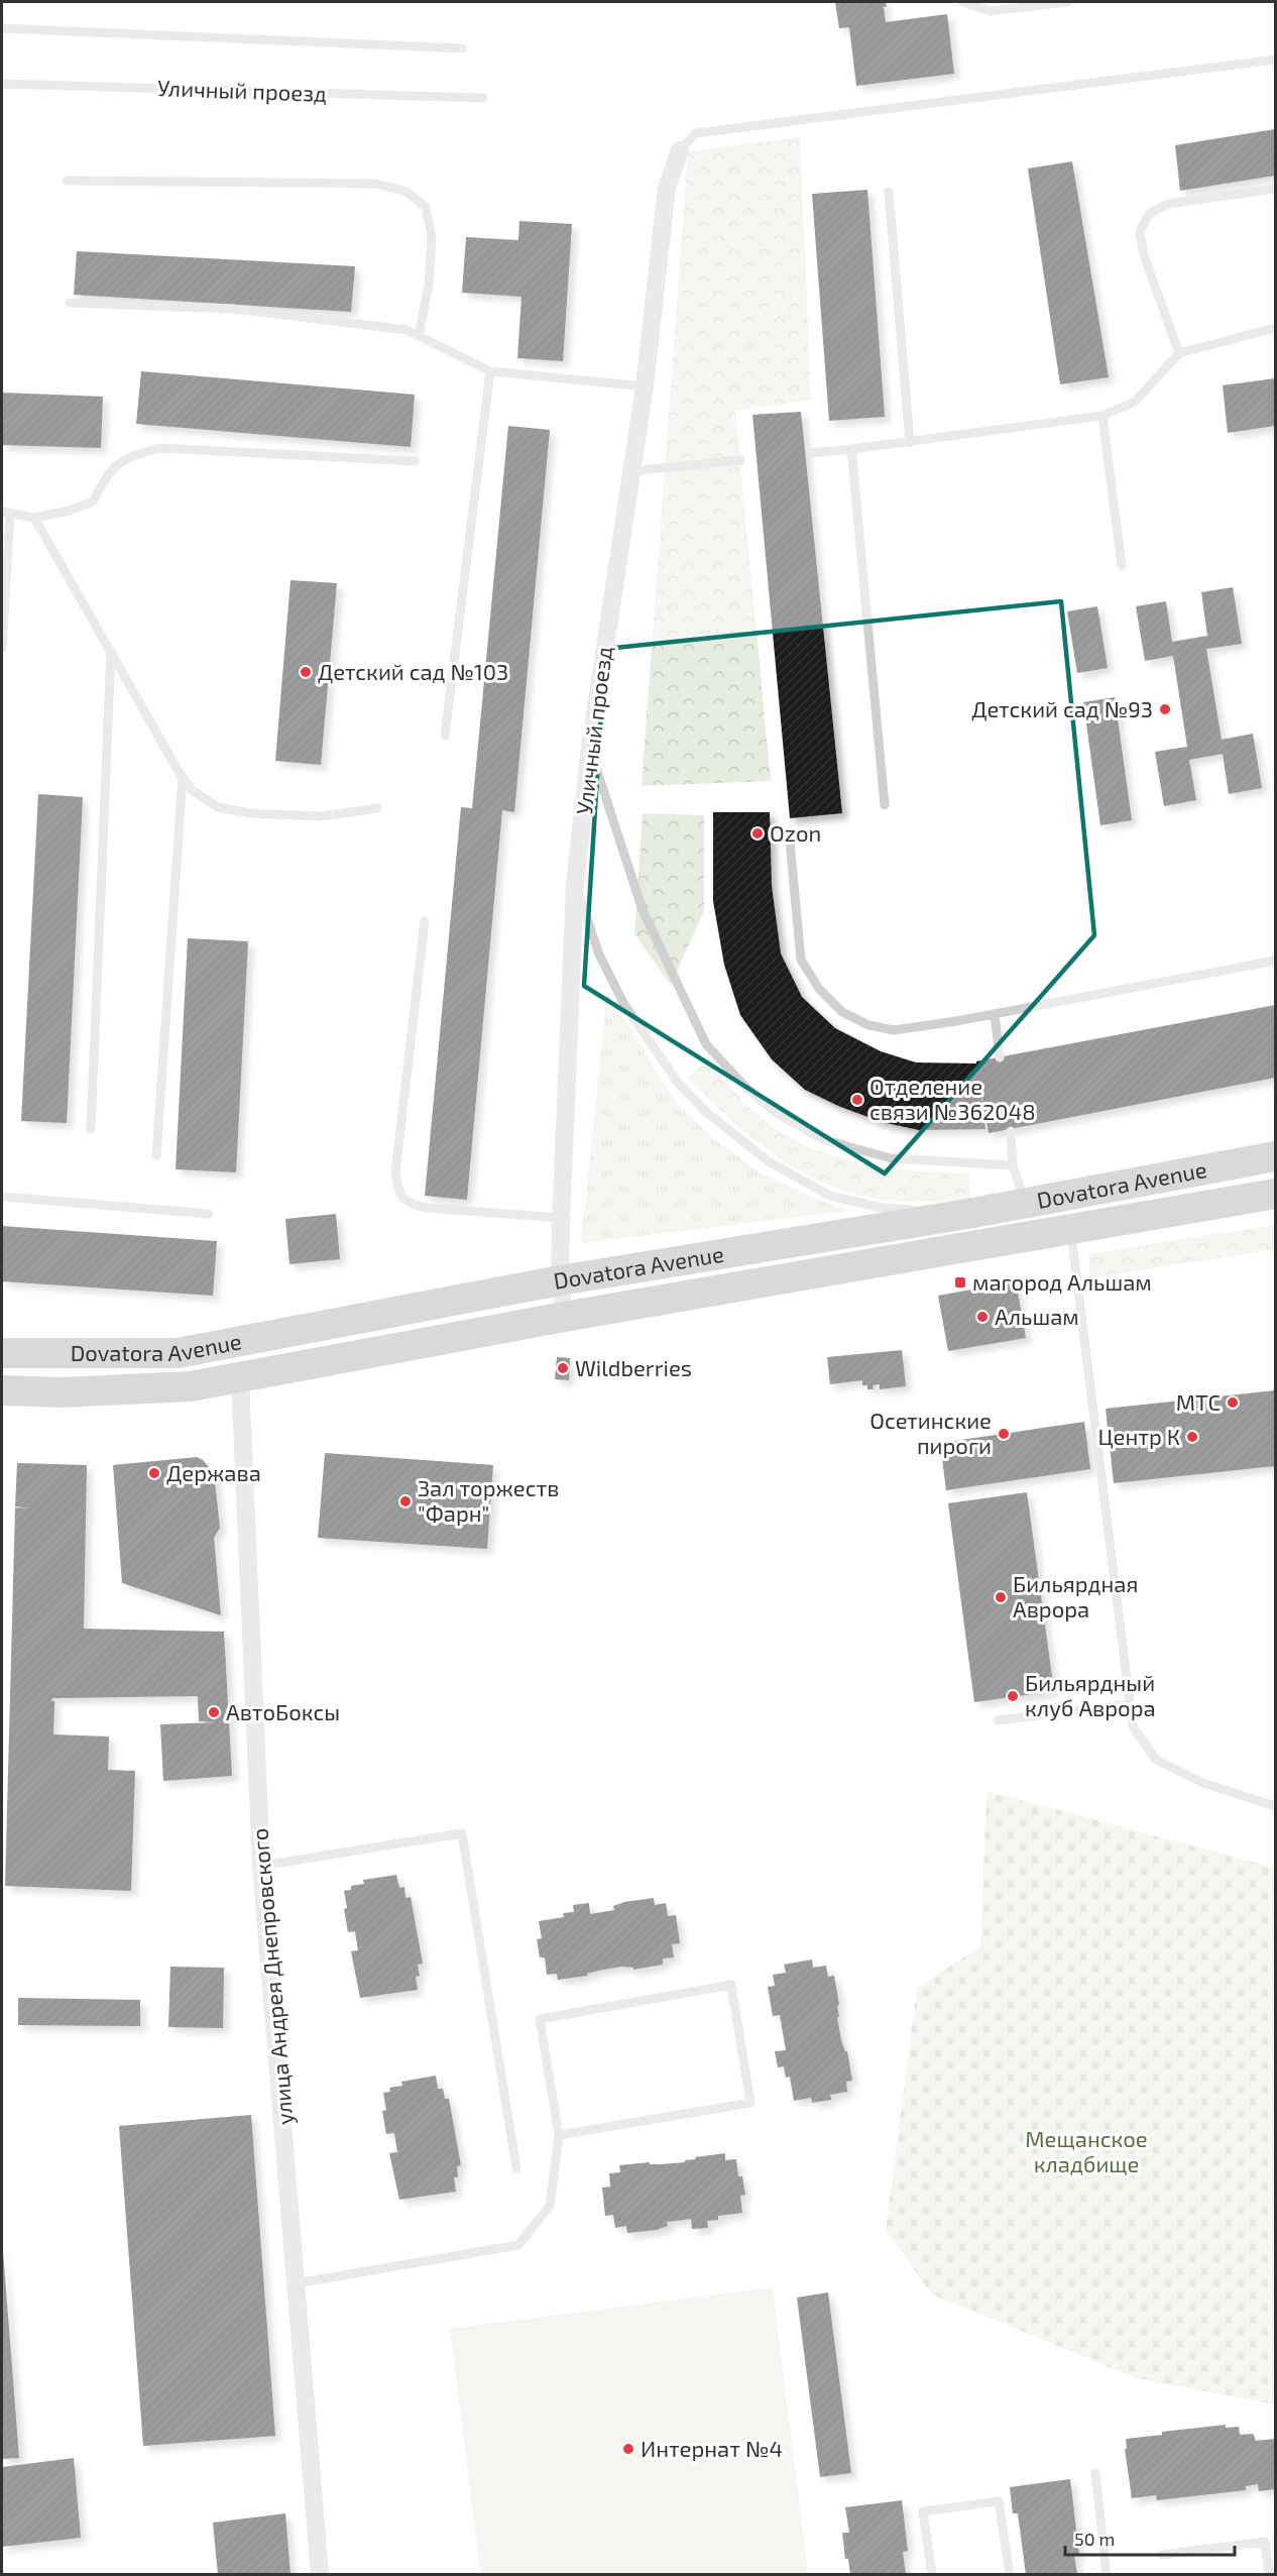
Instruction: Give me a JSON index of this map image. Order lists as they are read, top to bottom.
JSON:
{
  "streets": {
    "main road": ["Dovatora Avenue"],
    "street": ["Уличный проезд", "улица Андрея Днепровского"]
  },
  "crossings": [
    ["Уличный проезд", "Dovatora Avenue"],
    ["Dovatora Avenue", "улица Андрея Днепровского"]
  ],
  "parks": ["Мещанское кладбище"],
  "places": {
    "other": [
      "Детский сад №103",
      "Детский сад №93",
      "Ozon",
      "Отделение связи №362048",
      "Альшам",
      "Wildberries",
      "МТС",
      "Осетинские пироги",
      "Центр К",
      "Держава",
      "Зал торжеств \"Фарн\"",
      "Бильярдная Аврора",
      "Бильярдный клуб Аврора",
      "АвтоБоксы",
      "Интернат №4"
    ],
    "transit": ["магород Альшам"]
  },
  "scale_bar": "50 m"
}
